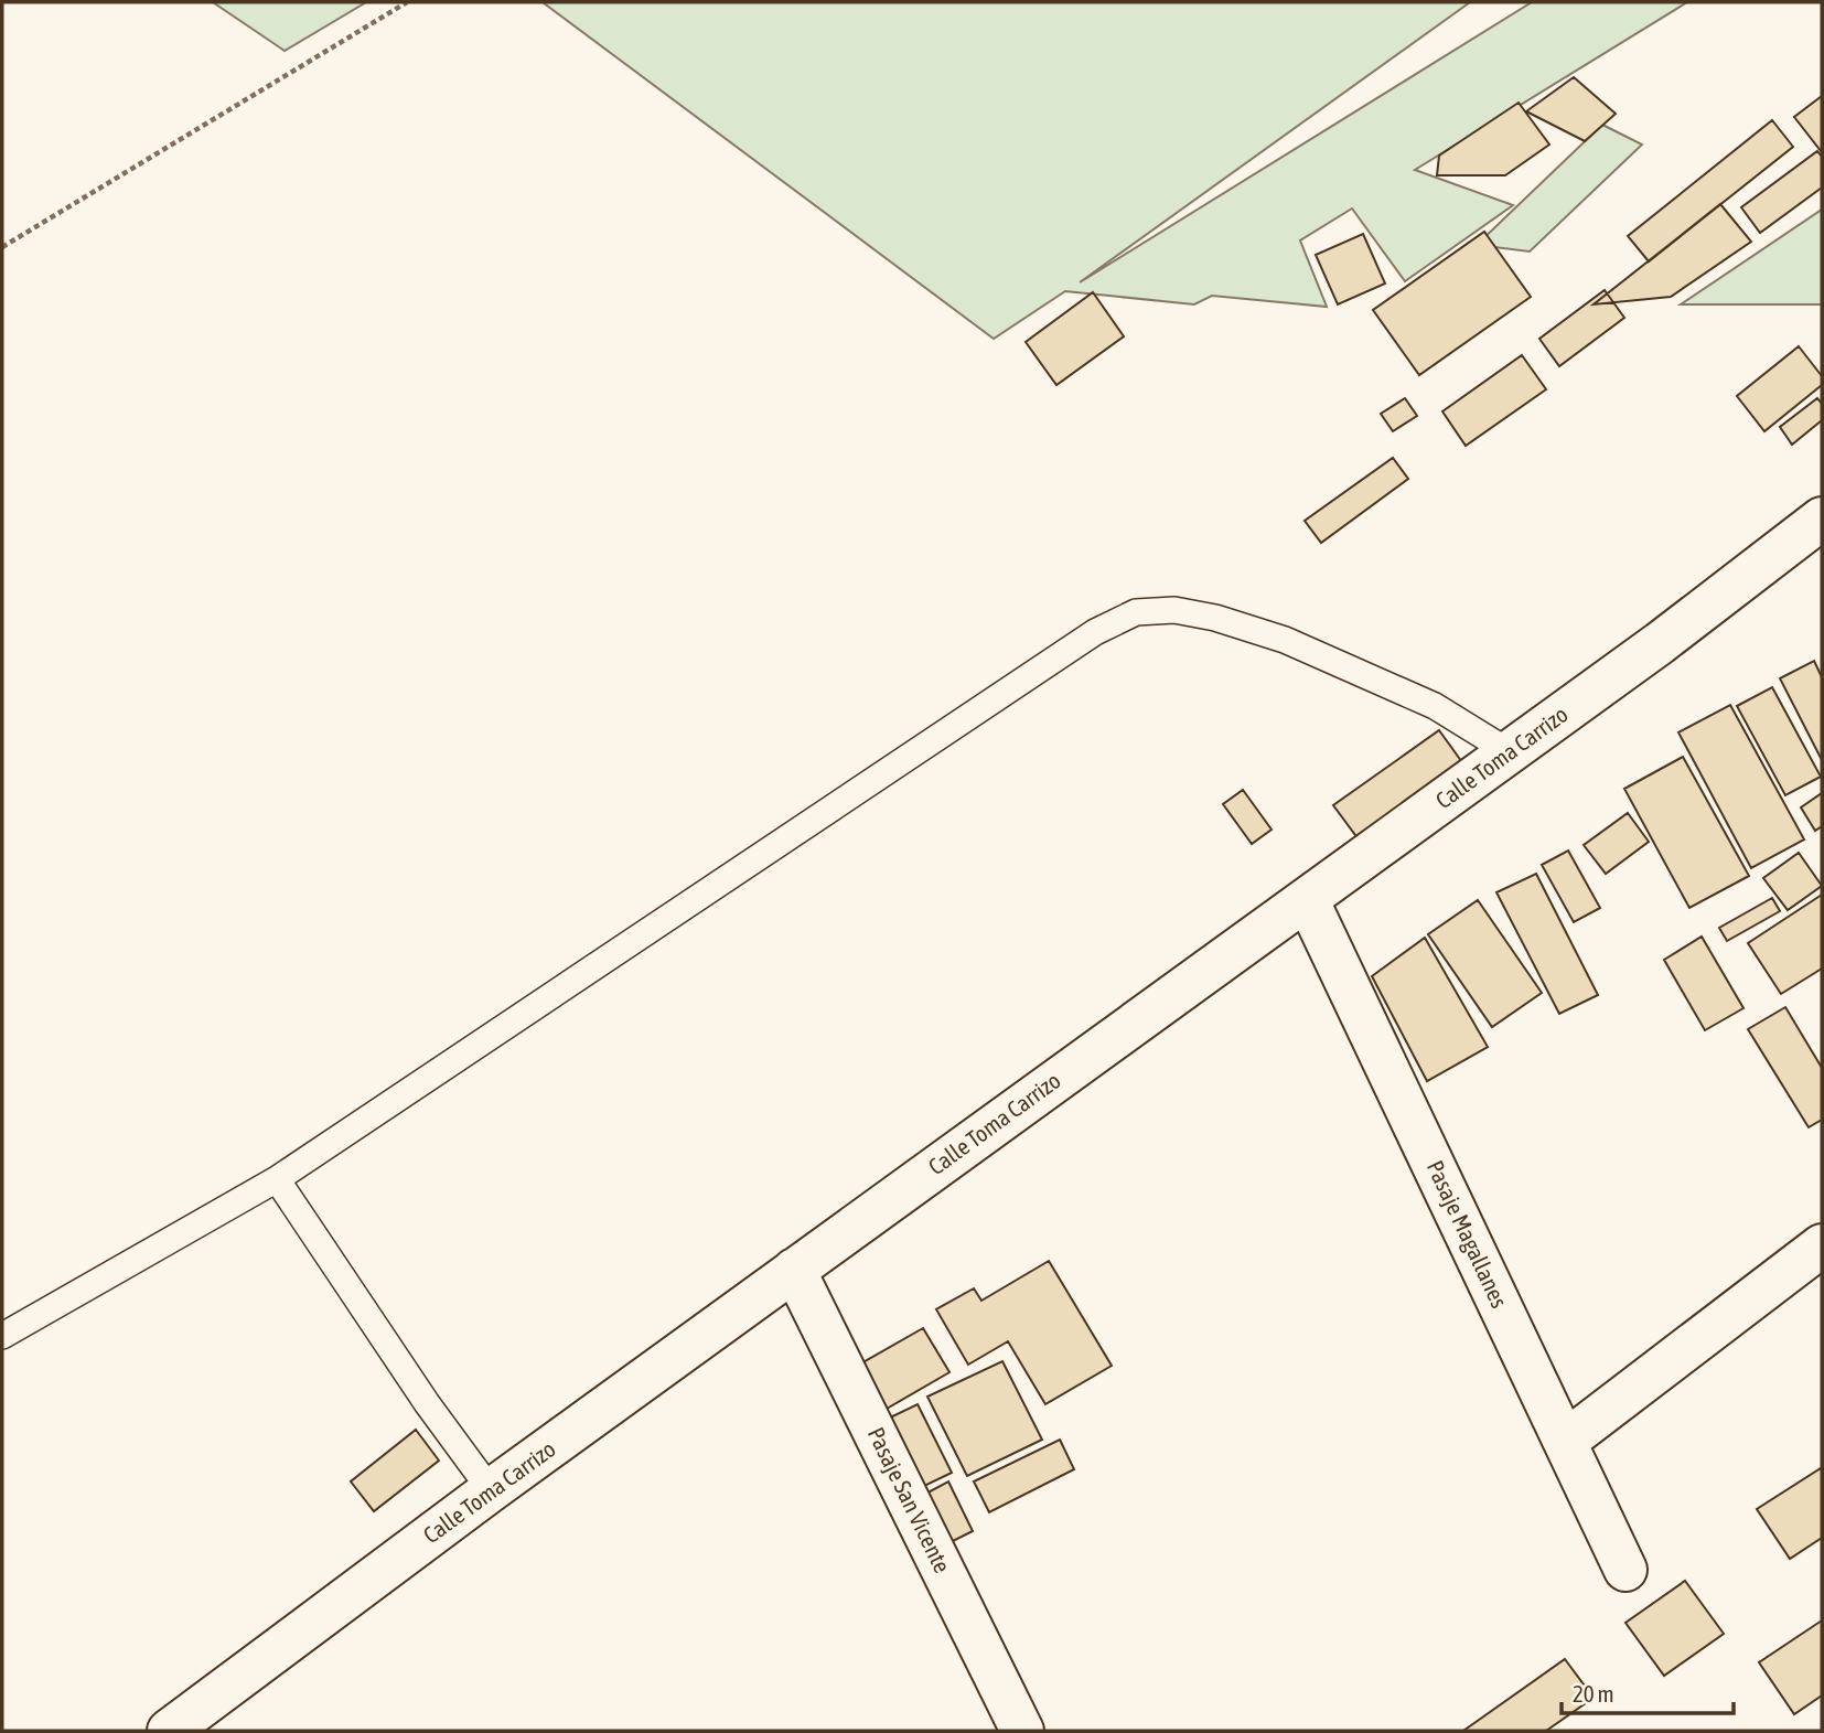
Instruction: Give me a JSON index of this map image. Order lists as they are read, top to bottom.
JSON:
{
  "streets": {
    "street": ["Calle Toma Carrizo", "Pasaje Magallanes", "Pasaje San Vicente"]
  },
  "crossings": [
    ["Calle Toma Carrizo", "Pasaje Magallanes"],
    ["Calle Toma Carrizo", "Pasaje San Vicente"]
  ],
  "scale_bar": "20 m"
}
